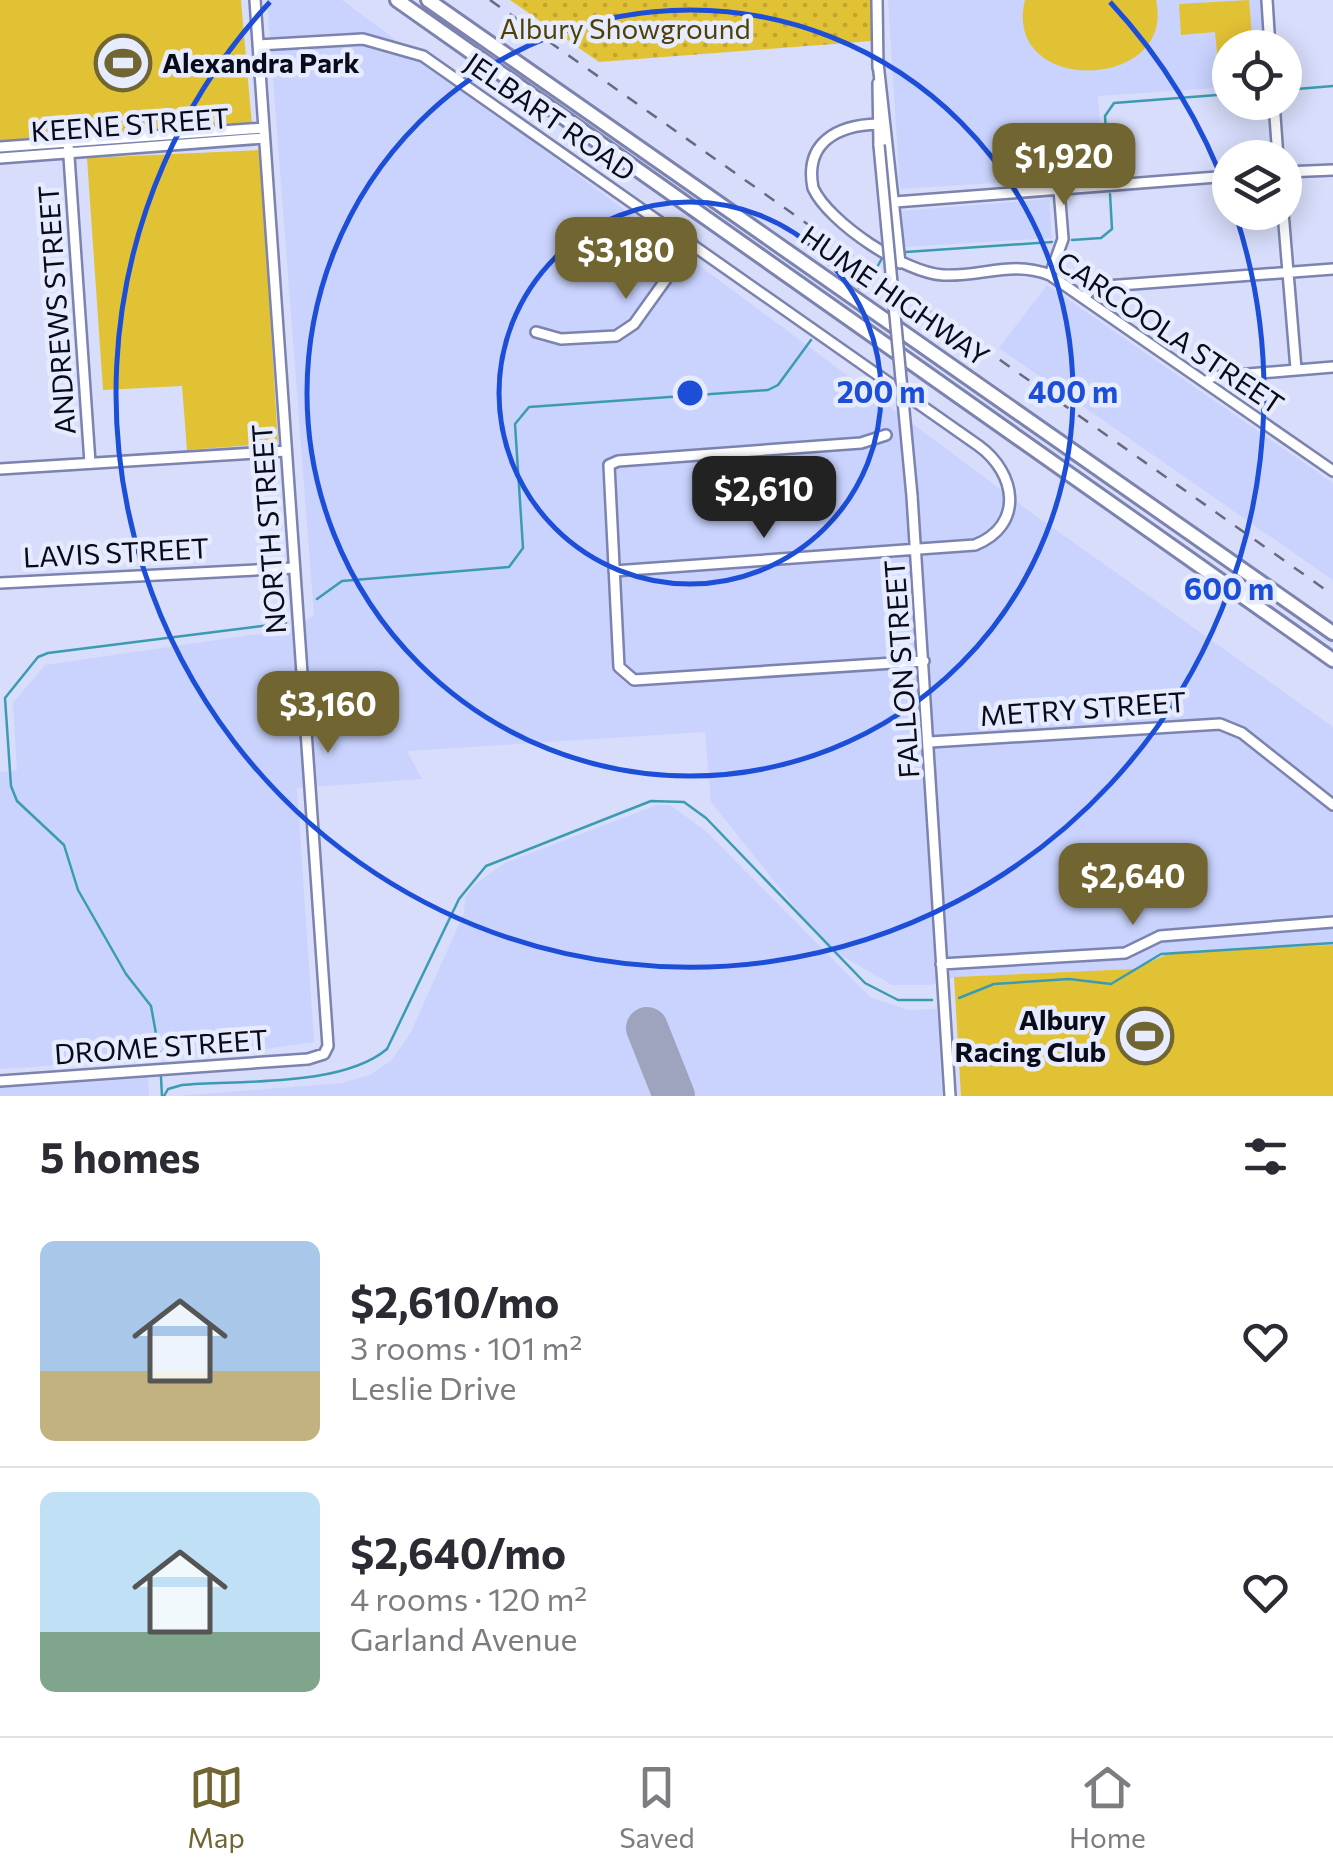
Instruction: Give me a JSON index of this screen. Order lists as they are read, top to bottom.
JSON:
{
  "streets": {
    "highway": ["HUME HIGHWAY"],
    "street": [
      "JELBART ROAD",
      "KEENE STREET",
      "ANDREWS STREET",
      "CARCOOLA STREET",
      "NORTH STREET",
      "LAVIS STREET",
      "FALLON STREET",
      "METRY STREET",
      "DROME STREET"
    ]
  },
  "crossings": [
    ["JELBART ROAD", "NORTH STREET"],
    ["JELBART ROAD", "FALLON STREET"],
    ["KEENE STREET", "ANDREWS STREET"],
    ["KEENE STREET", "NORTH STREET"],
    ["CARCOOLA STREET", "FALLON STREET"],
    ["NORTH STREET", "LAVIS STREET"],
    ["NORTH STREET", "DROME STREET"],
    ["FALLON STREET", "METRY STREET"]
  ],
  "parks": ["Albury Showground"],
  "places": {
    "sports": ["Alexandra Park", "Albury Racing Club"]
  },
  "page": {
    "price": [
      "$1,920",
      "$3,180",
      "$2,610",
      "$3,160",
      "$2,640"
    ],
    "heading": "5 homes",
    "list": [
      {
        "name": "$2,610/mo",
        "note": "3 rooms · 101 m² · Leslie Drive"
      },
      {
        "name": "$2,640/mo",
        "note": "4 rooms · 120 m² · Garland Avenue"
      }
    ],
    "tabs": ["Map", "Saved", "Home"]
  },
  "rings": ["200 m", "400 m", "600 m"]
}
